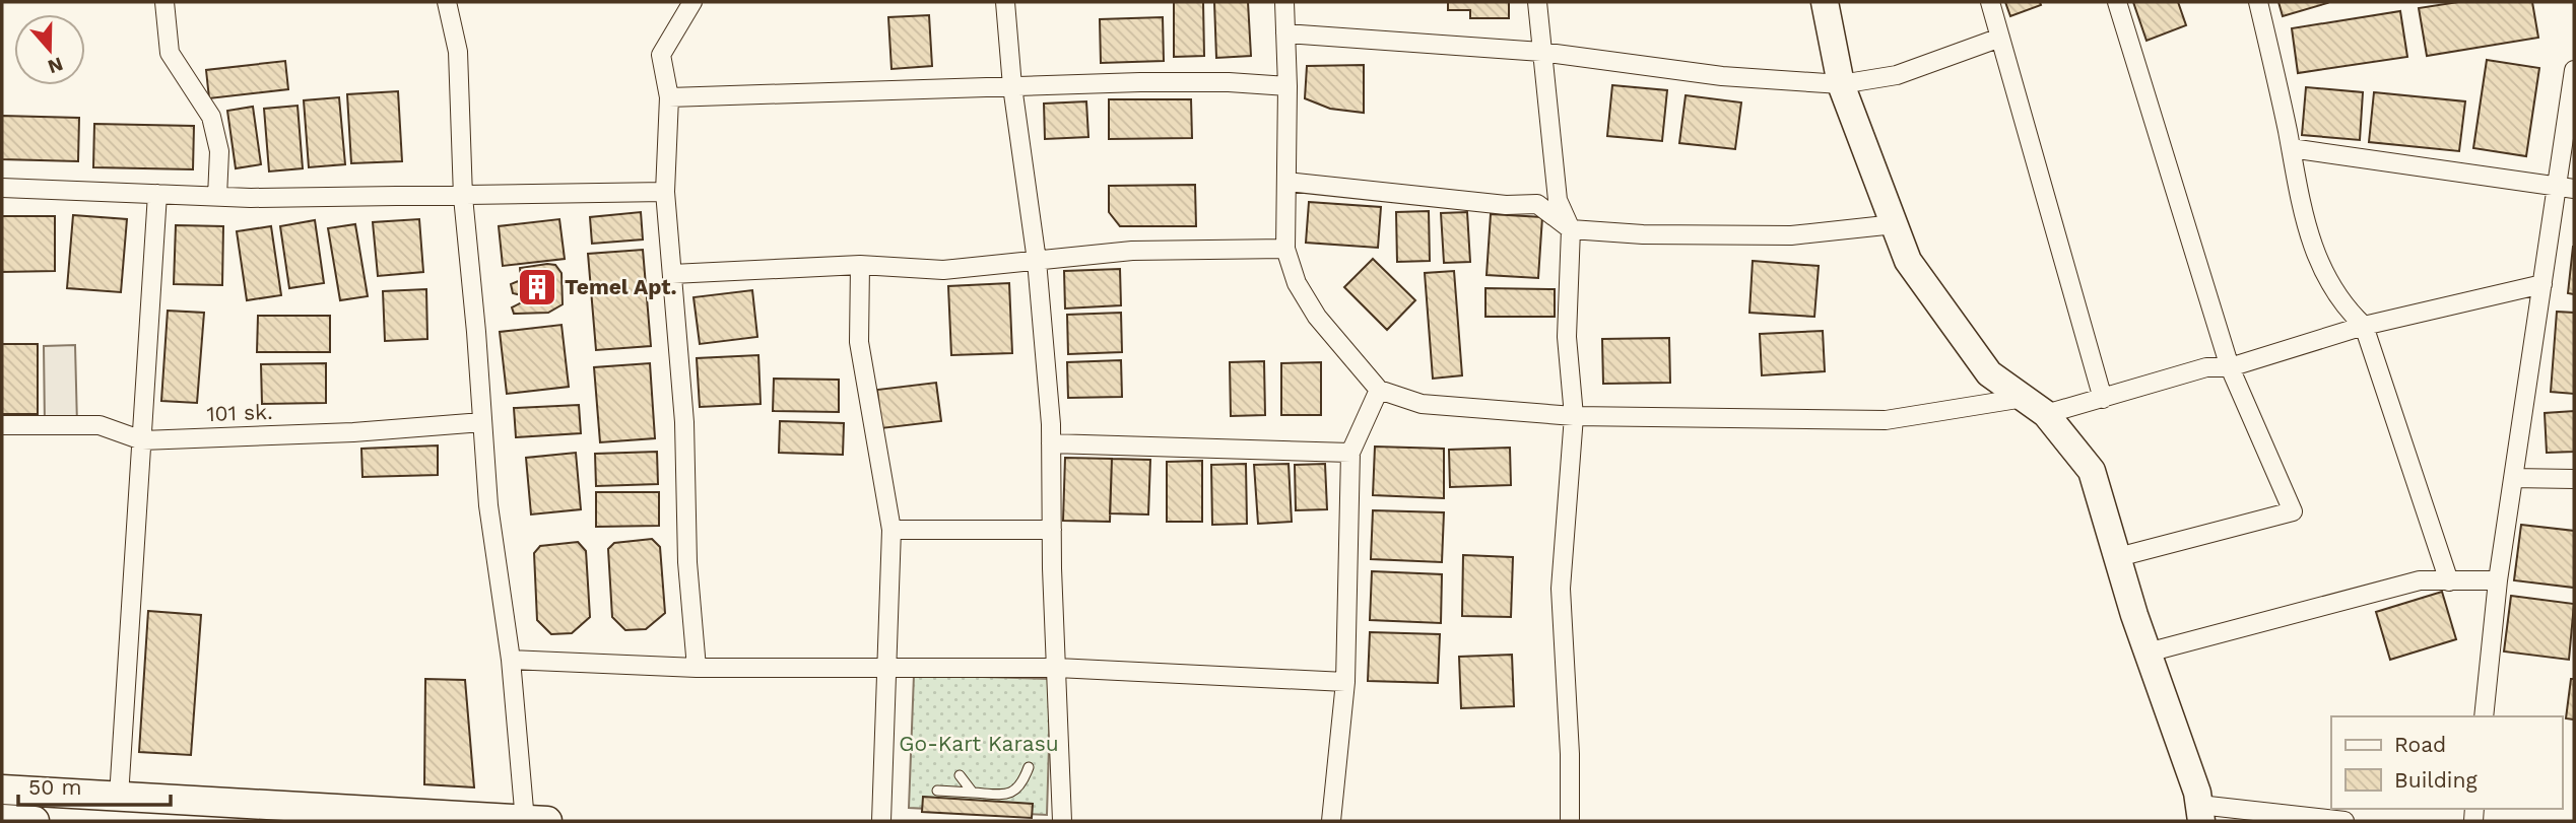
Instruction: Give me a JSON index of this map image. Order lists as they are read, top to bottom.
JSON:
{
  "streets": {
    "street": ["101 sk."]
  },
  "parks": ["Go-Kart Karasu"],
  "places": {
    "building": ["Temel Apt."]
  },
  "legend": ["Road", "Building"],
  "scale_bar": "50 m",
  "north": "bottom"
}
